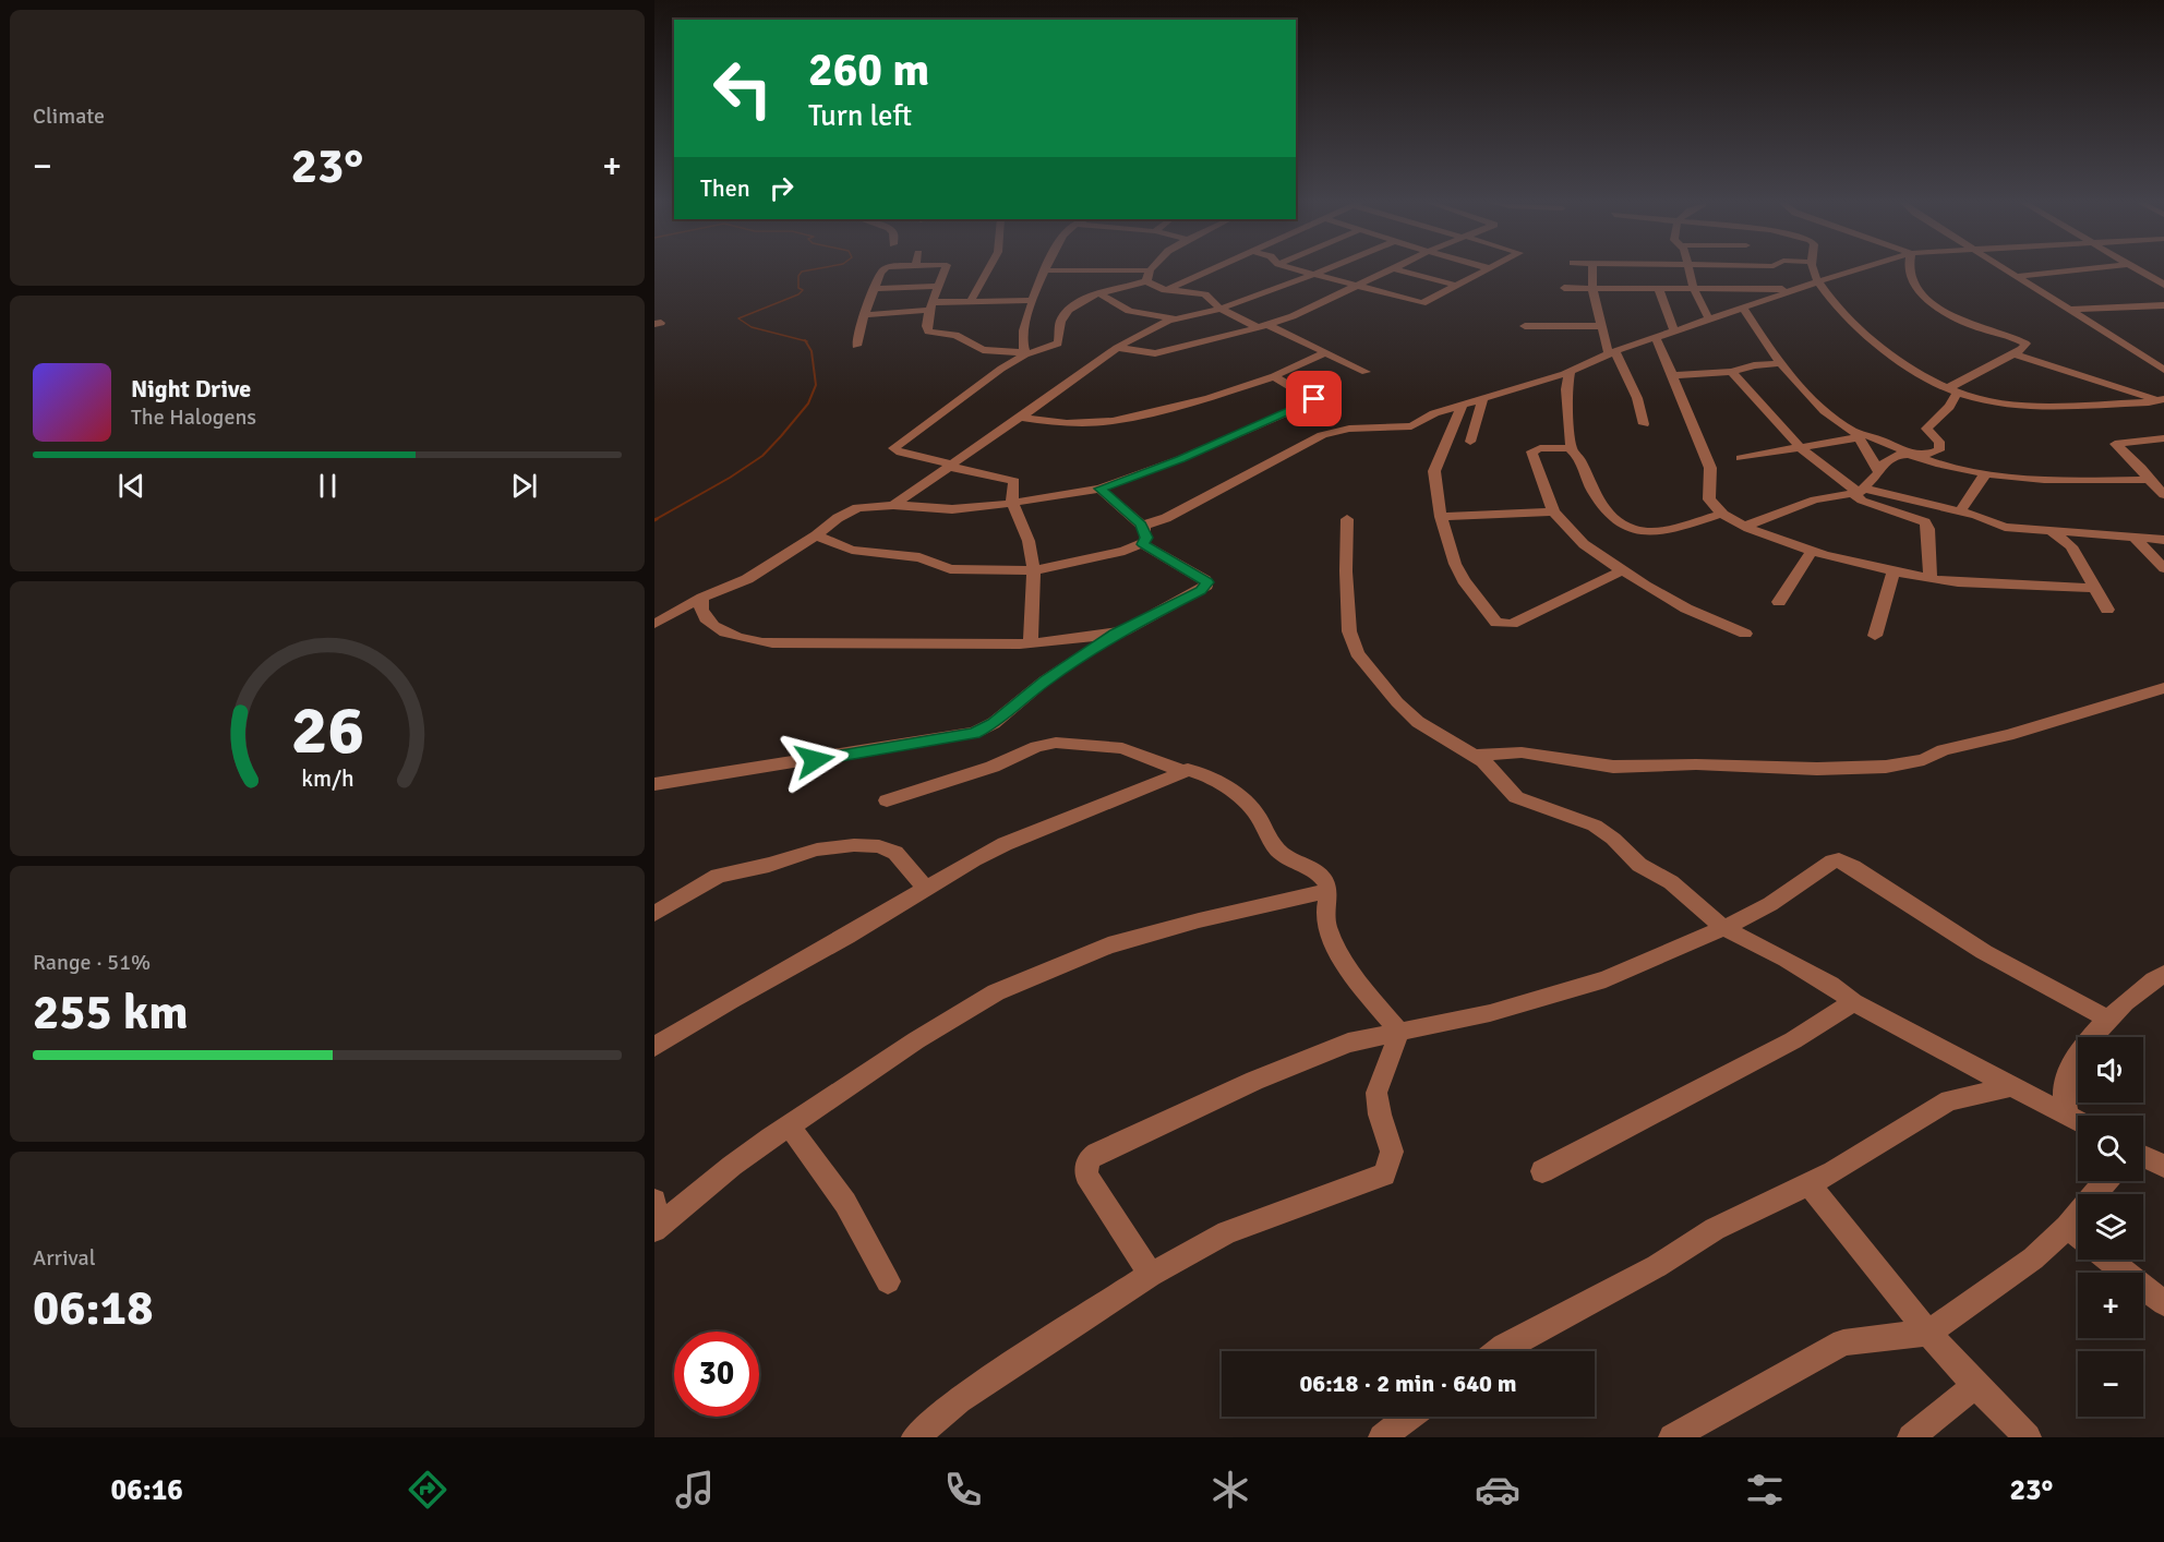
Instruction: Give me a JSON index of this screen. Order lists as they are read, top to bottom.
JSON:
{
  "page": {
    "tile": [
      "Climate",
      ["Range · 51%", "255 km"],
      ["Arrival", "06:18"]
    ],
    "turn": ["260 m", "Turn left"],
    "heat": ["−", "23°", "+"],
    "then": "Then",
    "song": ["Night Drive", "The Halogens"],
    "map_buttons": ["+", "−"],
    "limit": "30",
    "trip": "06:18 · 2 min · 640 m",
    "tabs": ["06:16", "23°"],
    "gauge": ["26", "km/h"]
  }
}
